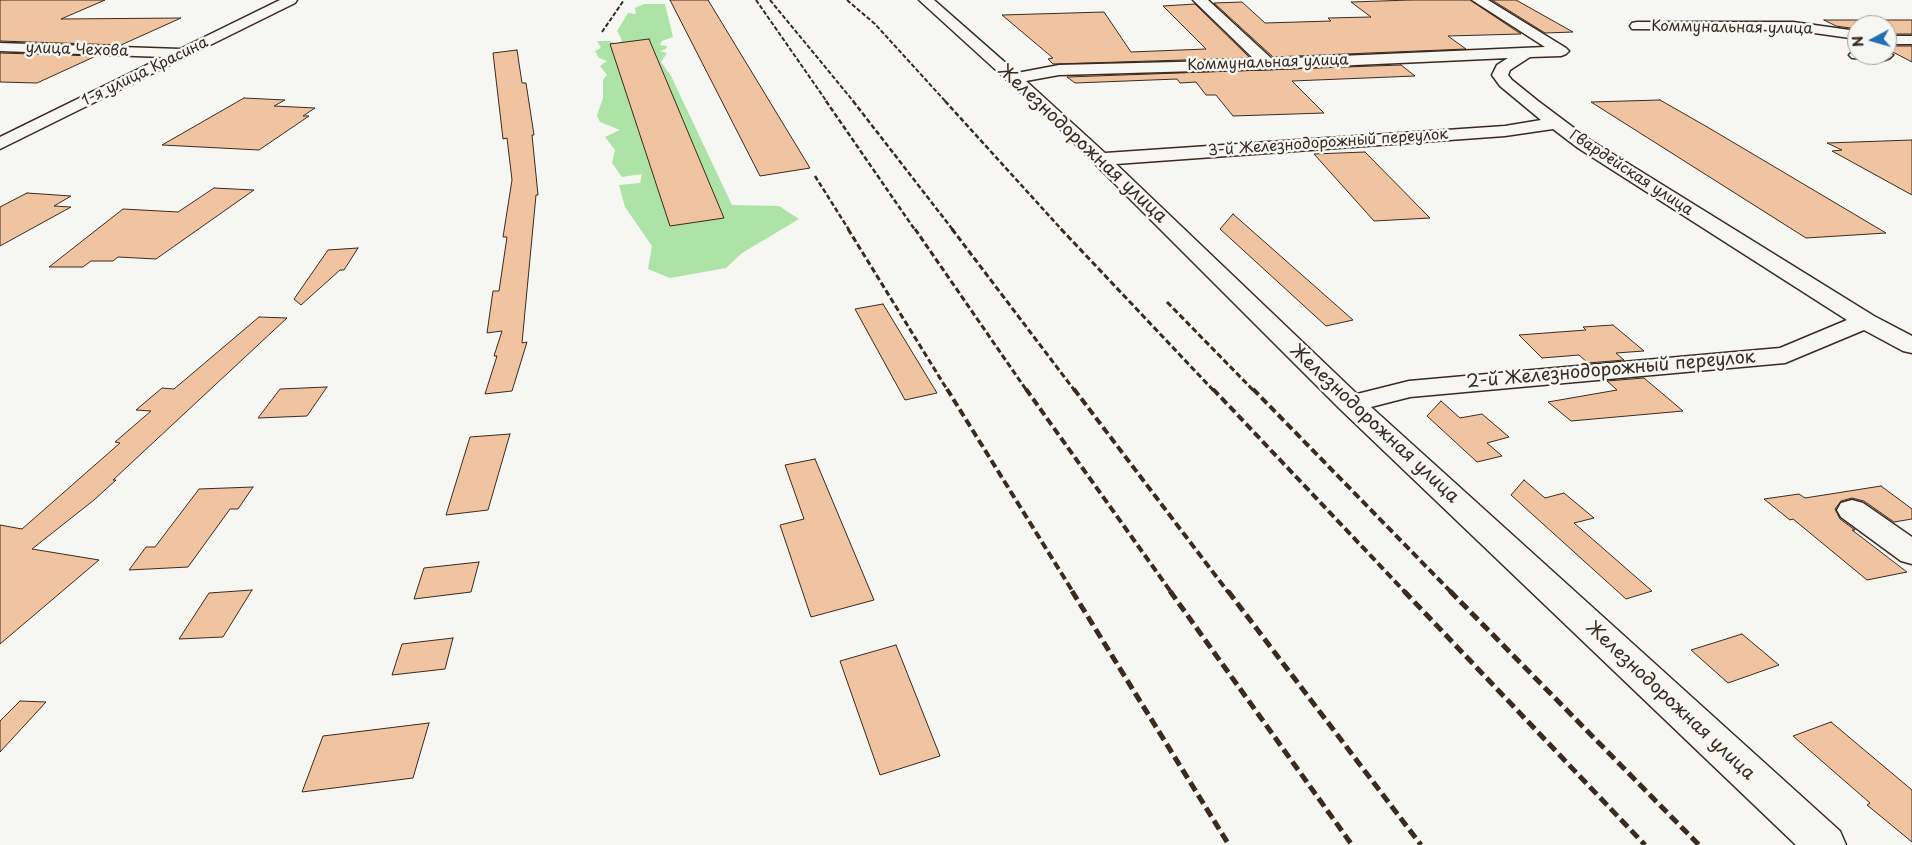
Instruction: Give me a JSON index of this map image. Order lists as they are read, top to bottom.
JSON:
{
  "streets": {
    "street": [
      "Коммунальная улица",
      "улица Чехова",
      "1-я улица Красина",
      "3-й Железнодорожный переулок",
      "Железнодорожная улица",
      "Гвардейская улица",
      "2-й Железнодорожный переулок"
    ]
  },
  "crossings": [
    ["Коммунальная улица", "Железнодорожная улица"],
    ["Коммунальная улица", "Гвардейская улица"],
    ["улица Чехова", "1-я улица Красина"],
    ["3-й Железнодорожный переулок", "Железнодорожная улица"],
    ["3-й Железнодорожный переулок", "Гвардейская улица"],
    ["Железнодорожная улица", "2-й Железнодорожный переулок"],
    ["Гвардейская улица", "2-й Железнодорожный переулок"]
  ],
  "north": "left"
}
